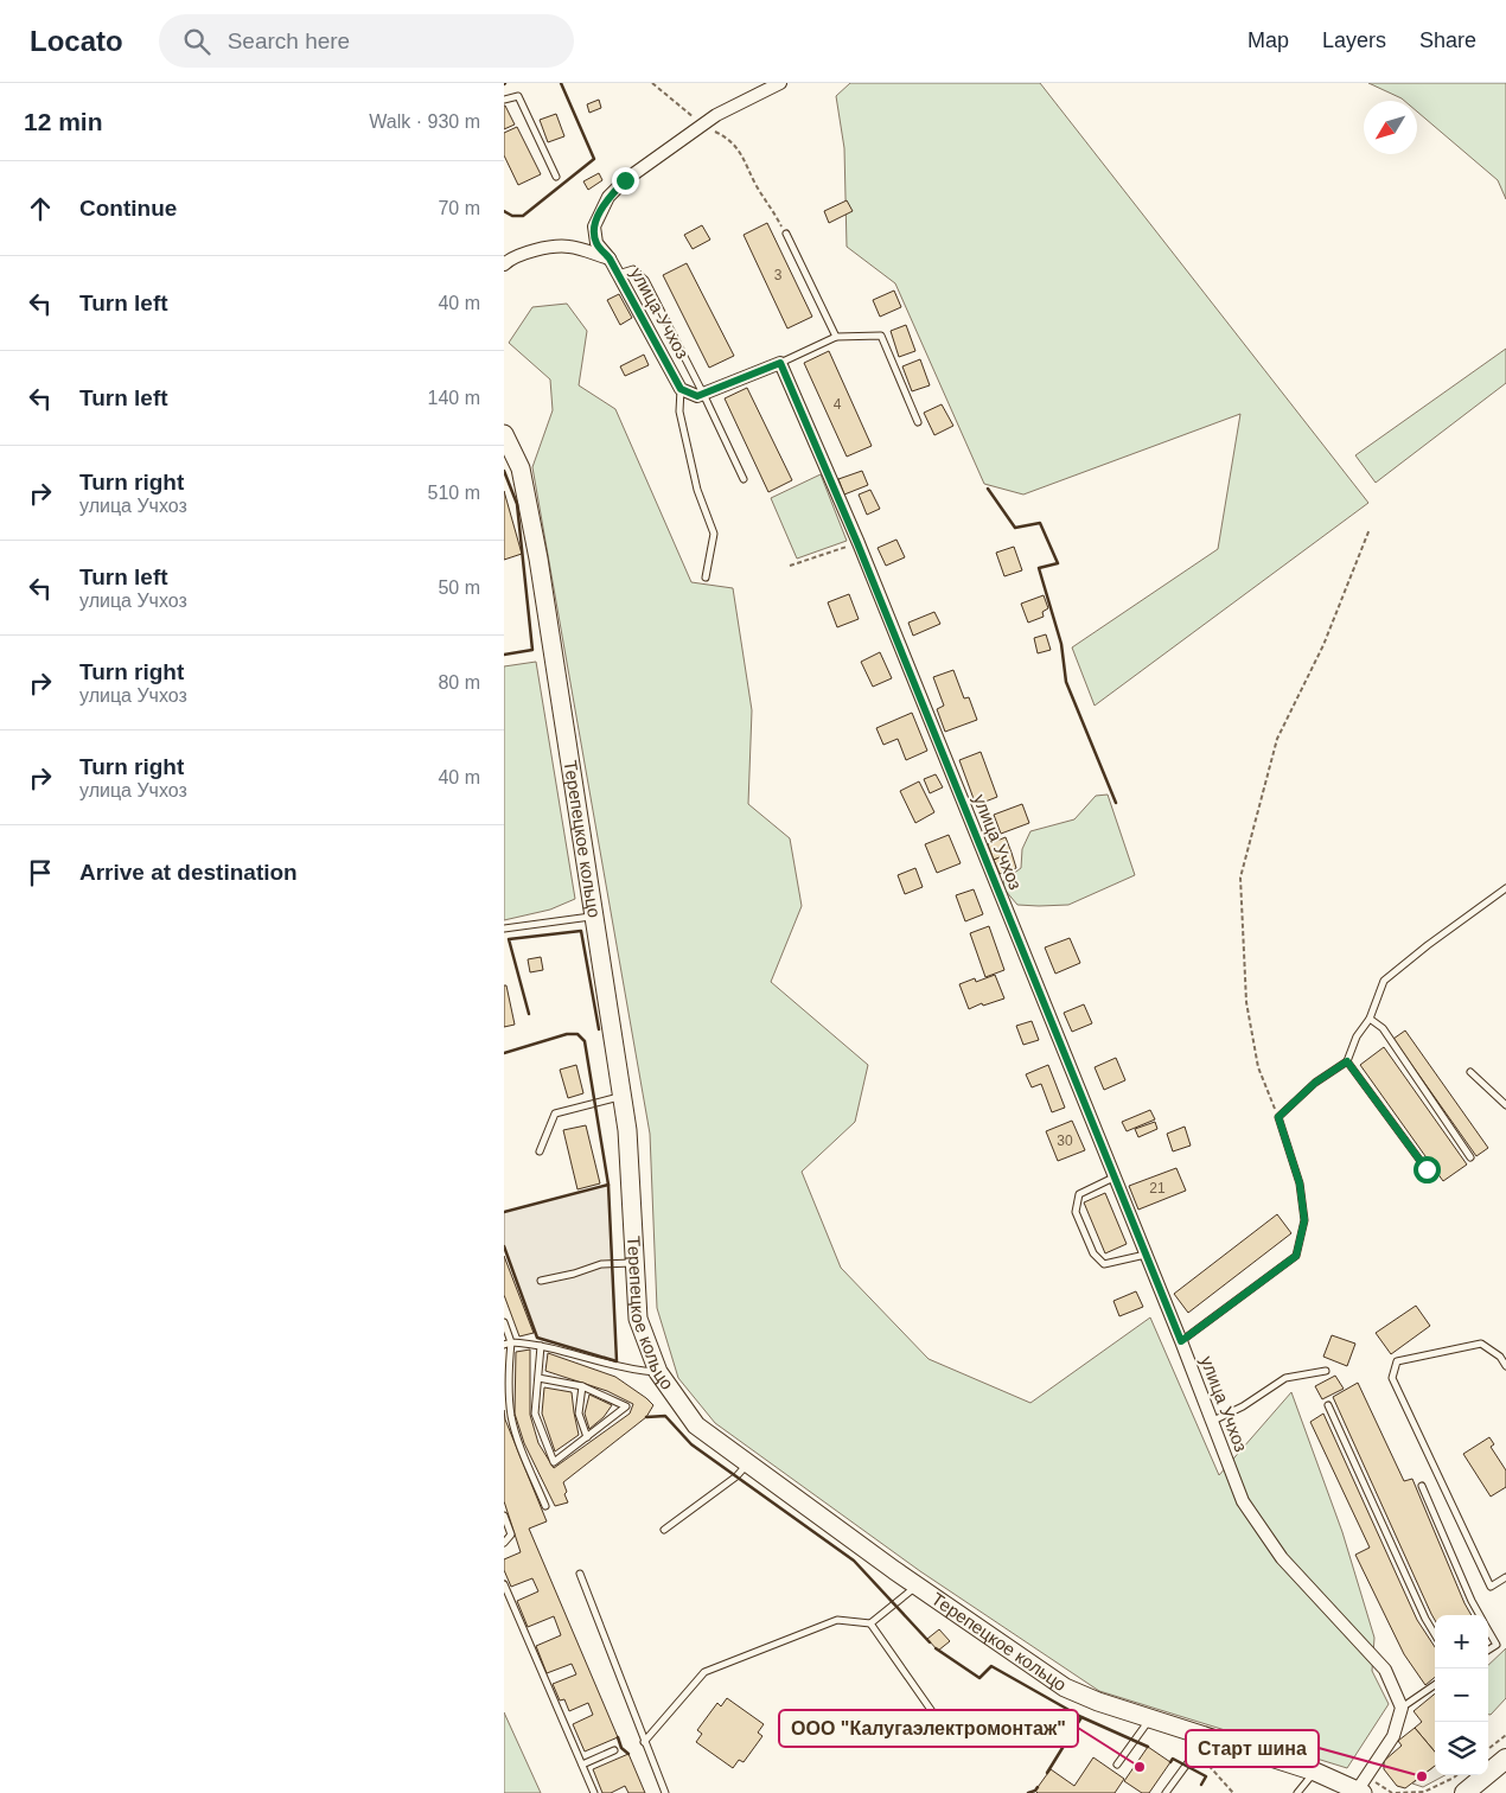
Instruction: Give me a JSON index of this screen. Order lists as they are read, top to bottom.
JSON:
{
  "streets": {
    "street": ["улица Учхоз", "Терепецкое кольцо"]
  },
  "places": ["ООО \"Калугаэлектромонтаж\"", "Старт шина"],
  "house_numbers": [
    "3",
    "4",
    "30",
    "21"
  ],
  "north": "bottom left",
  "page": {
    "header": "Locato",
    "search": "Search here",
    "nav": ["Map", "Layers", "Share"],
    "heading": ["12 min", "Walk · 930 m"],
    "list": [
      ["Continue", "70 m"],
      ["Turn left", "40 m"],
      ["Turn left", "140 m"],
      ["Turn right", "улица Учхоз", "510 m"],
      ["Turn left", "улица Учхоз", "50 m"],
      ["Turn right", "улица Учхоз", "80 m"],
      ["Turn right", "улица Учхоз", "40 m"],
      "Arrive at destination"
    ],
    "map_buttons": ["+", "−"]
  }
}
